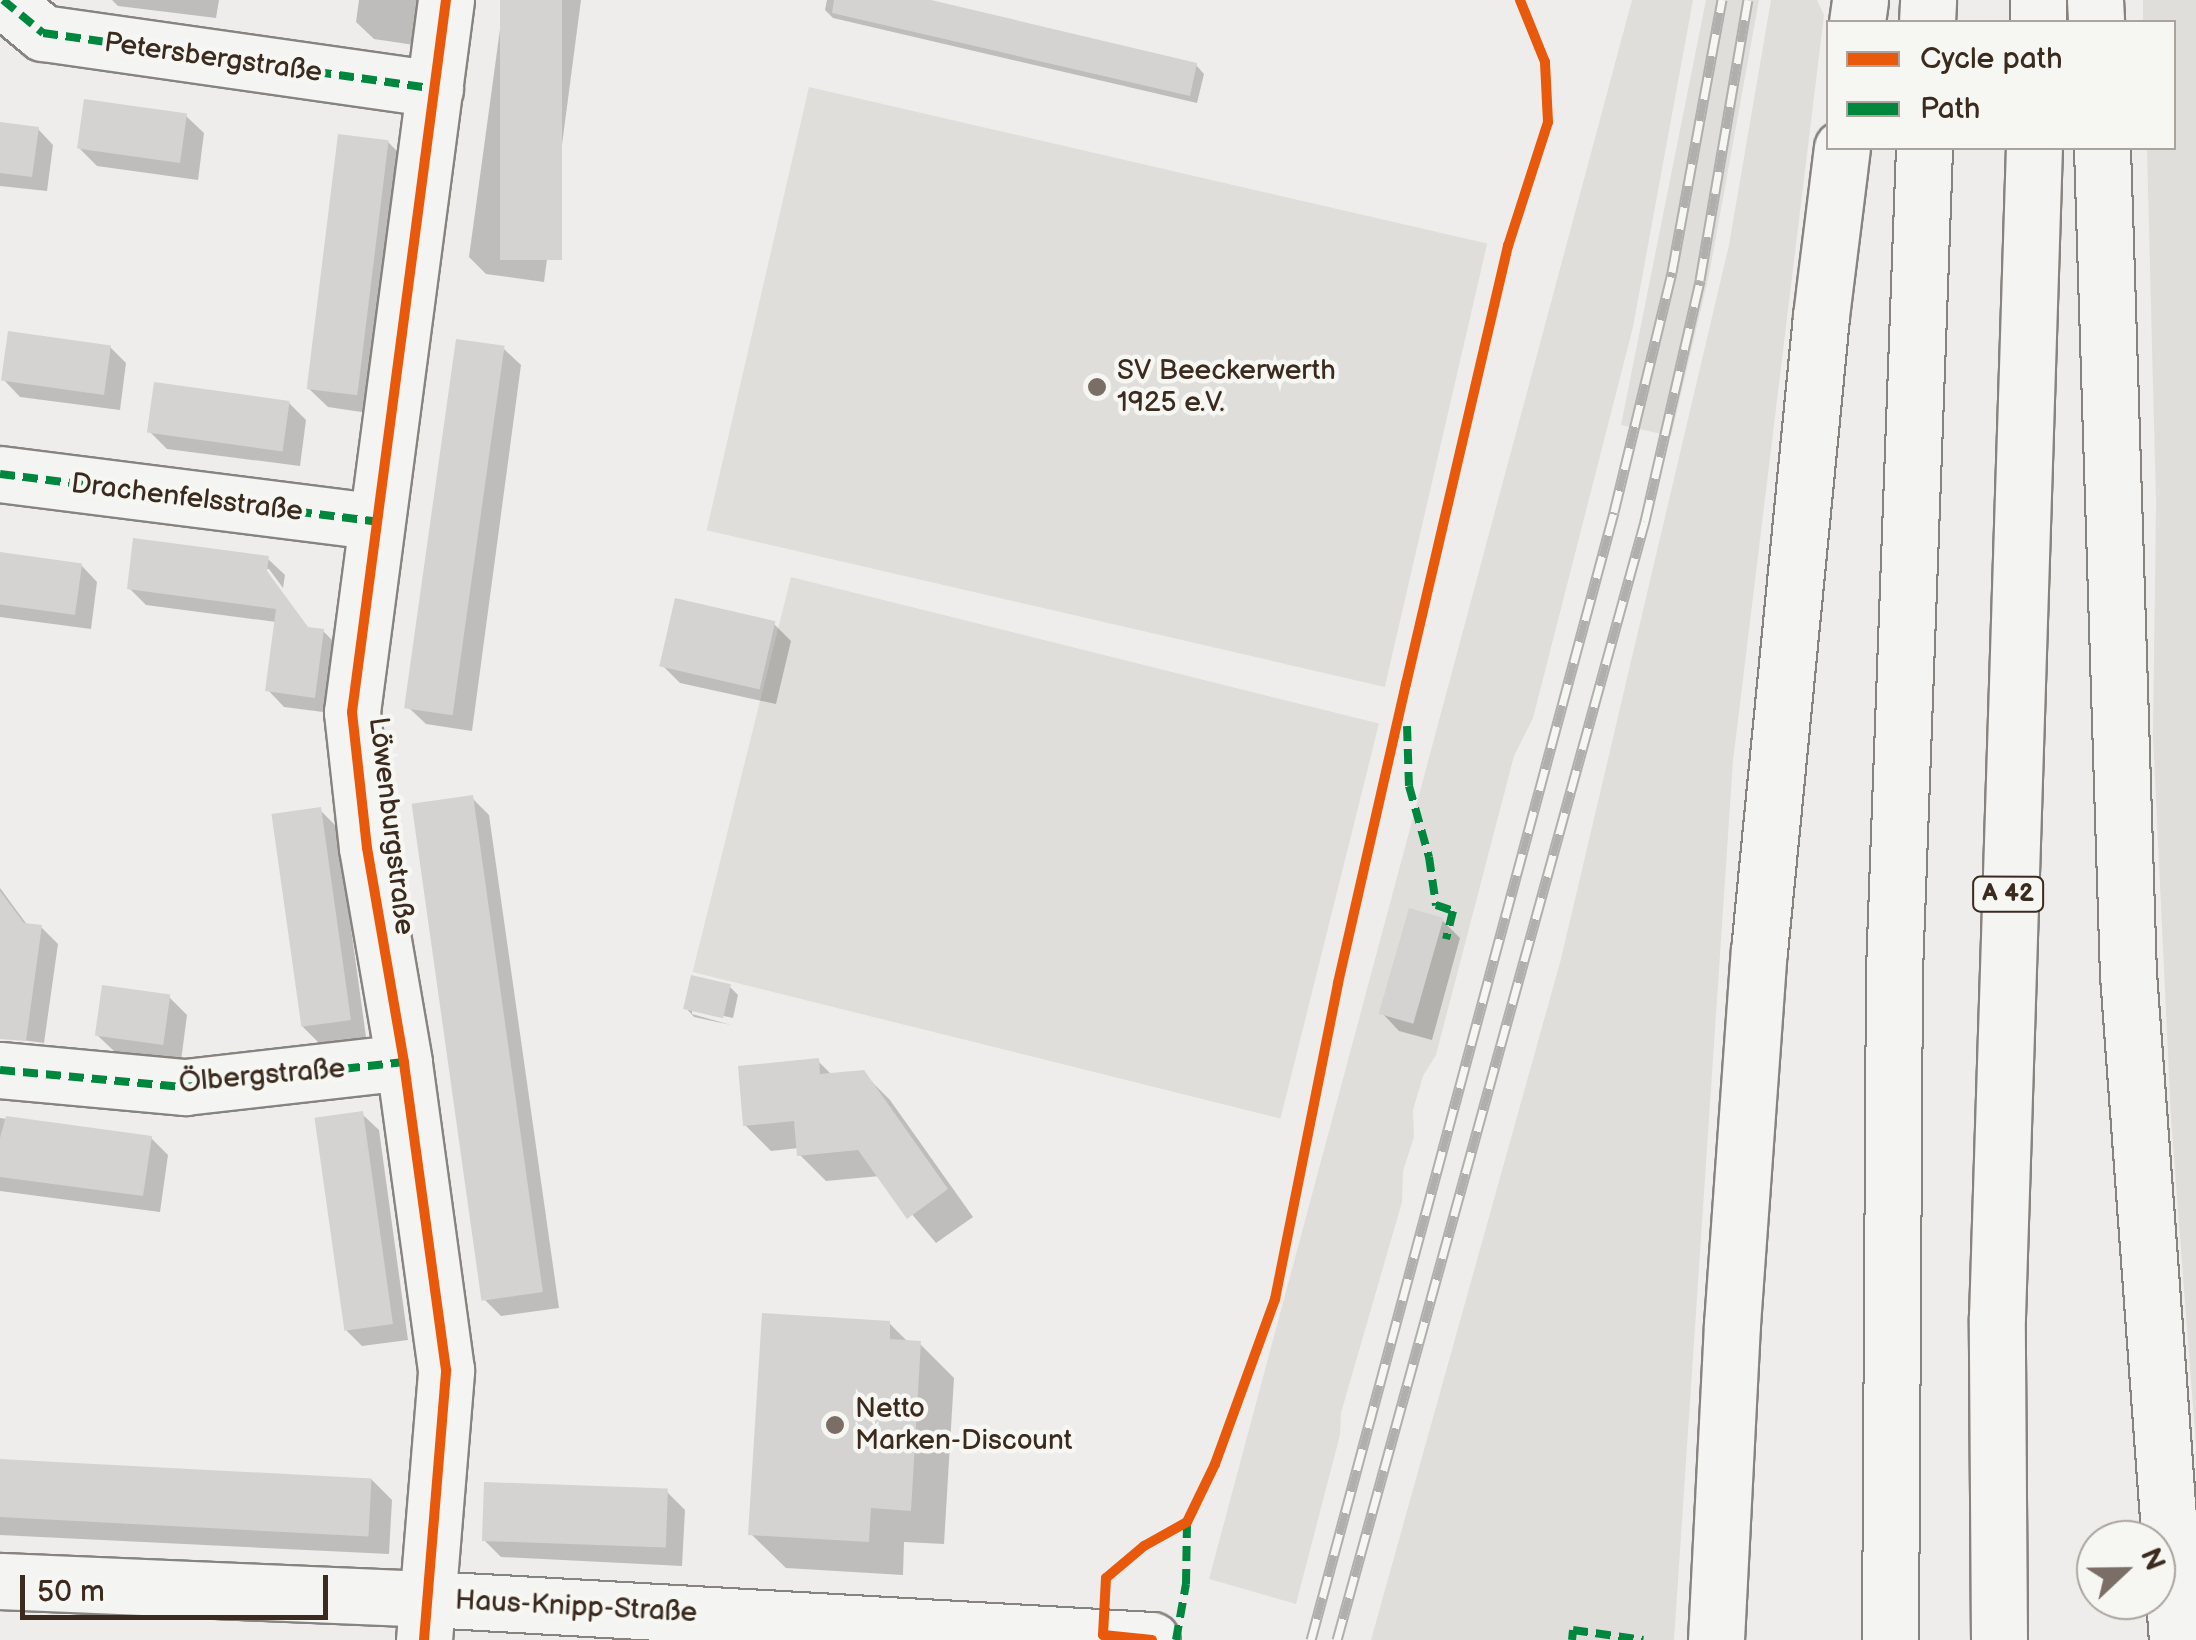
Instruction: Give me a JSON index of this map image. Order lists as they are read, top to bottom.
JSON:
{
  "streets": {
    "main road": [
      "Petersbergstraße",
      "Drachenfelsstraße",
      "Löwenburgstraße",
      "A 42",
      "Ölbergstraße",
      "Haus-Knipp-Straße"
    ]
  },
  "crossings": [
    ["Petersbergstraße", "Löwenburgstraße"],
    ["Drachenfelsstraße", "Löwenburgstraße"],
    ["Löwenburgstraße", "Ölbergstraße"],
    ["Löwenburgstraße", "Haus-Knipp-Straße"]
  ],
  "places": ["SV Beeckerwerth 1925 e.V.", "Netto Marken-Discount"],
  "legend": ["Cycle path", "Path"],
  "scale_bar": "50 m",
  "north": "right"
}
